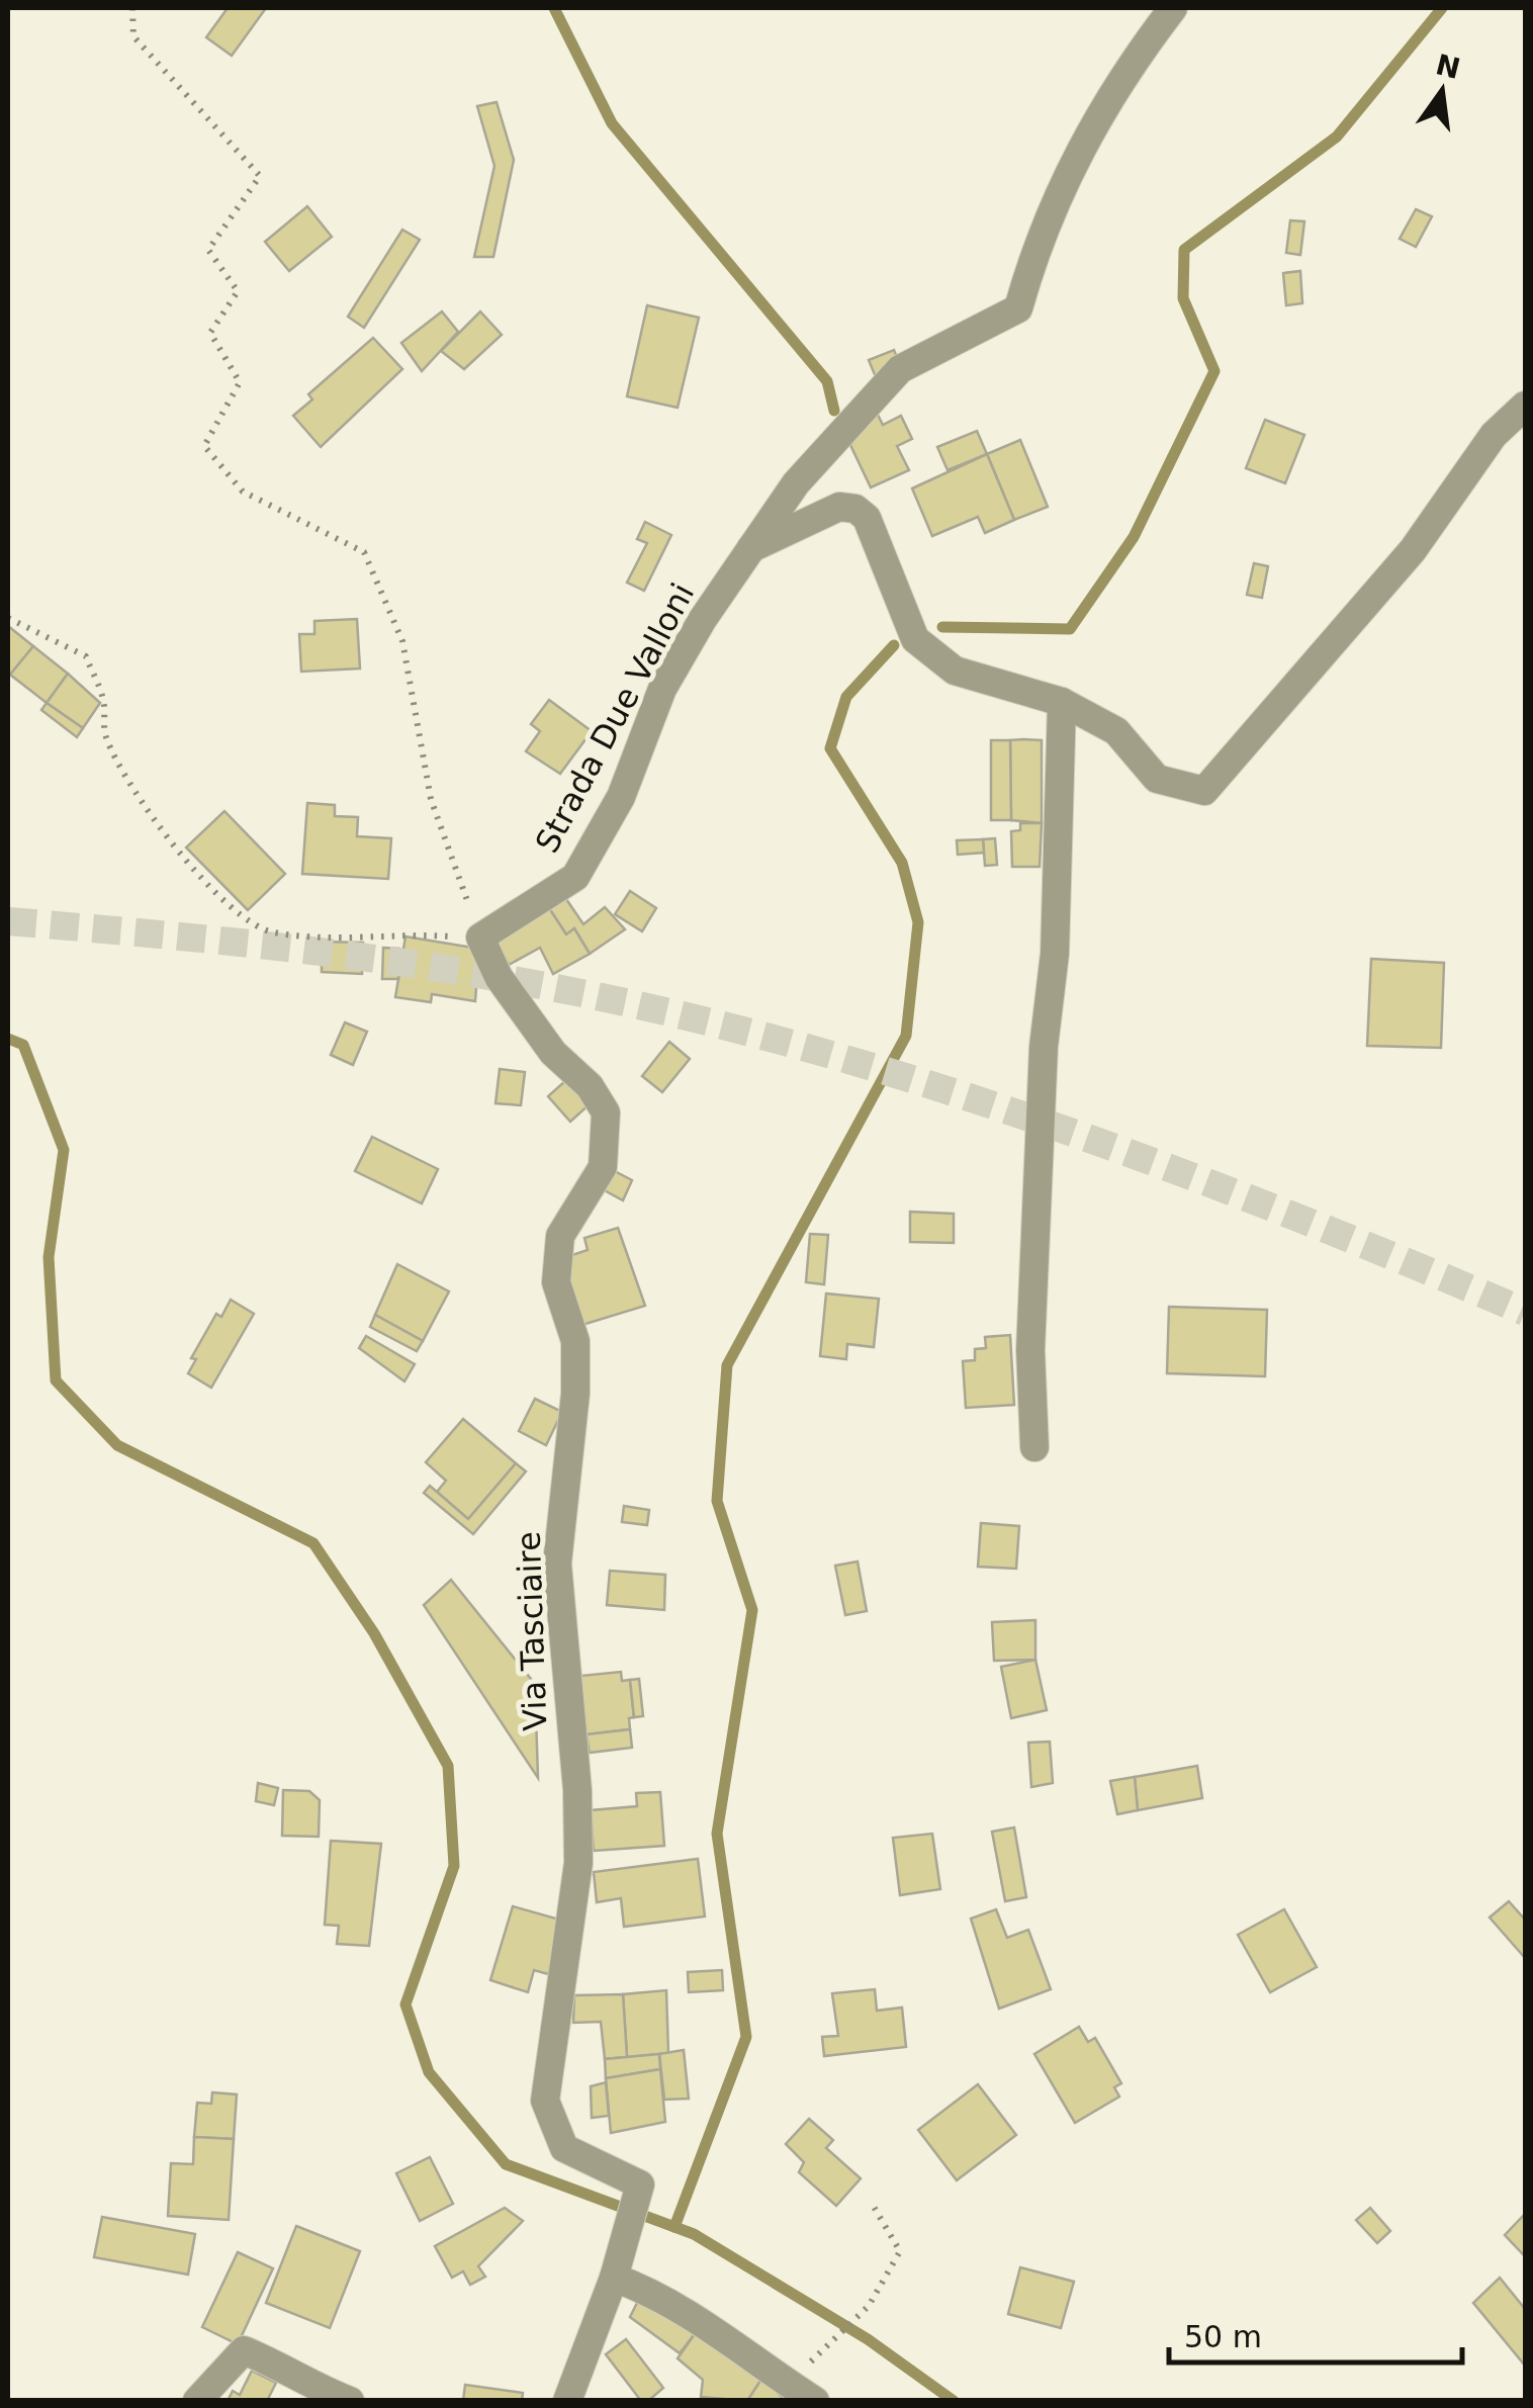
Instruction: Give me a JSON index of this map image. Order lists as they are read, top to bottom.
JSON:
{
  "streets": {
    "street": ["Strada Due Valloni", "Via Tasciaire"]
  },
  "crossings": [
    ["Strada Due Valloni", "Via Tasciaire"]
  ],
  "scale_bar": "50 m",
  "north": "top"
}
